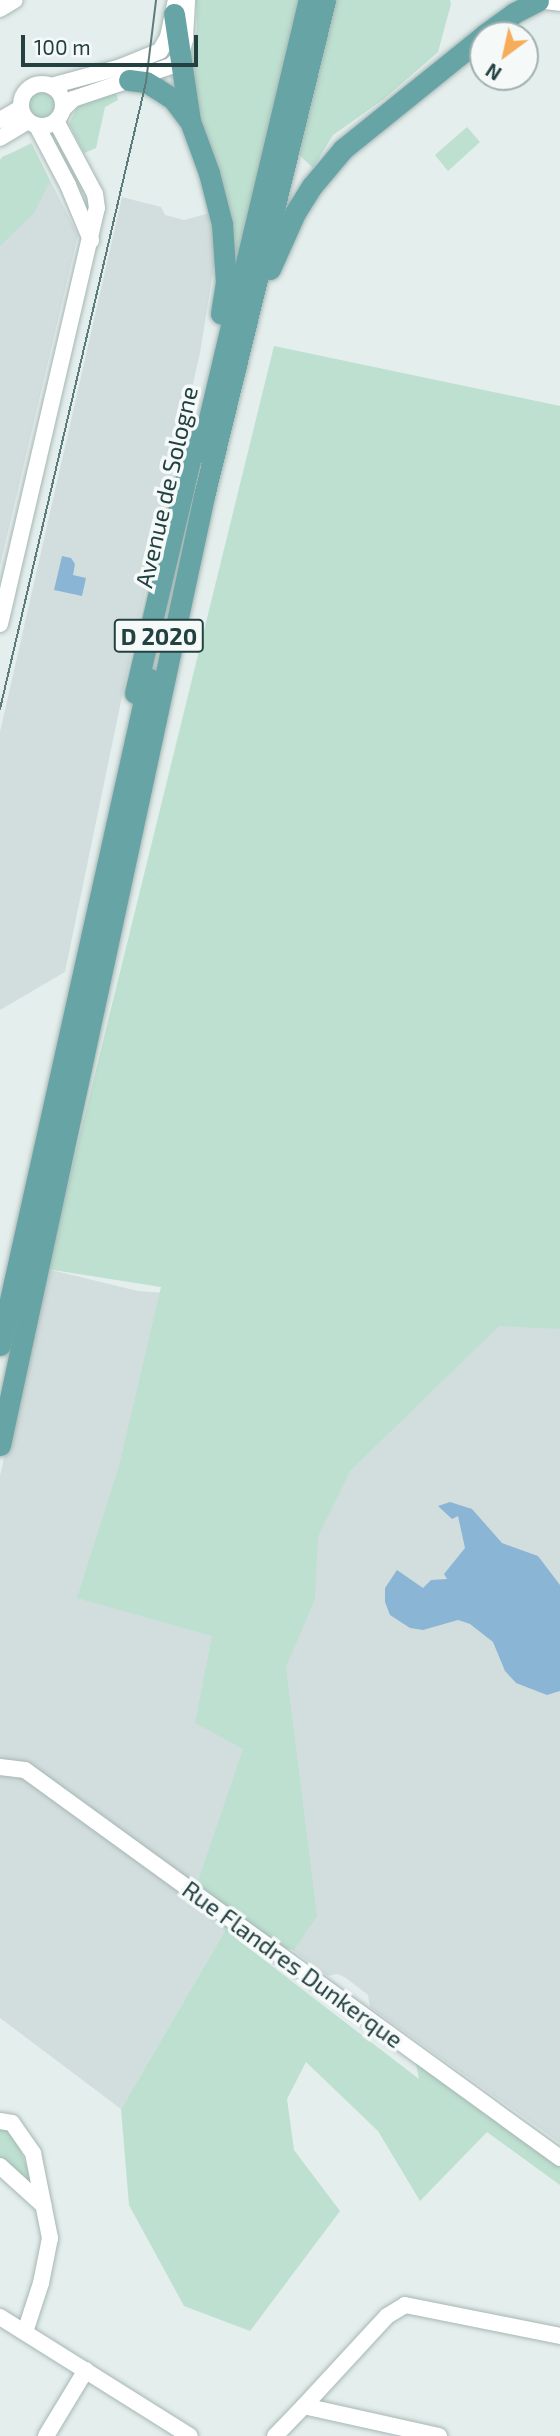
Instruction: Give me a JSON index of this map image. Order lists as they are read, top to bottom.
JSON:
{
  "streets": {
    "main road": ["Avenue de Sologne", "D 2020"],
    "street": ["Rue Flandres Dunkerque"]
  },
  "crossings": [
    ["Avenue de Sologne", "D 2020"]
  ],
  "scale_bar": "100 m",
  "north": "bottom left"
}
